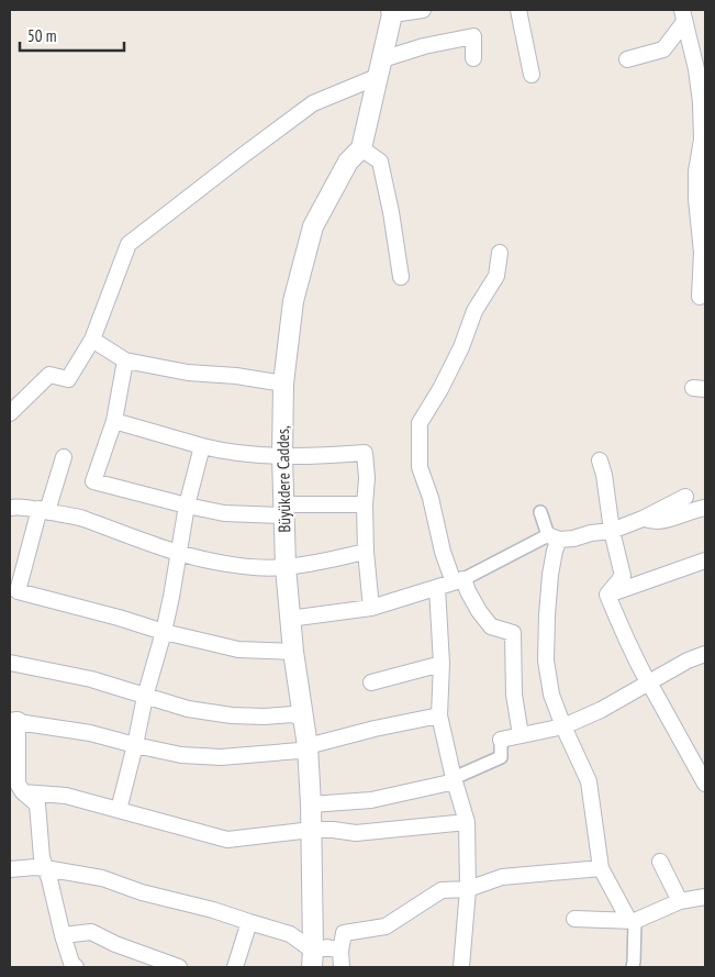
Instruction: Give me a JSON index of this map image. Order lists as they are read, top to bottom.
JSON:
{
  "streets": {
    "street": ["Büyükdere Caddes,"]
  },
  "scale_bar": "50 m"
}
